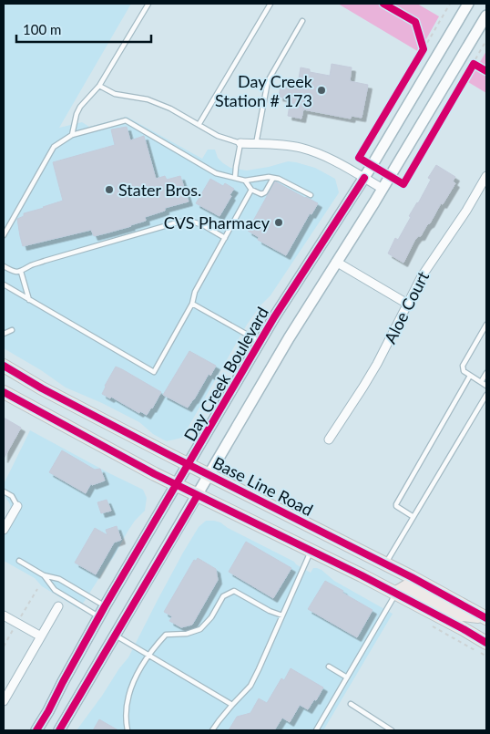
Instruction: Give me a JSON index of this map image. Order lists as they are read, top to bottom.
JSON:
{
  "streets": {
    "main road": ["Day Creek Boulevard", "Base Line Road"],
    "street": ["Aloe Court"]
  },
  "crossings": [
    ["Day Creek Boulevard", "Base Line Road"]
  ],
  "places": ["Day Creek Station # 173", "Stater Bros.", "CVS Pharmacy"],
  "scale_bar": "100 m"
}
